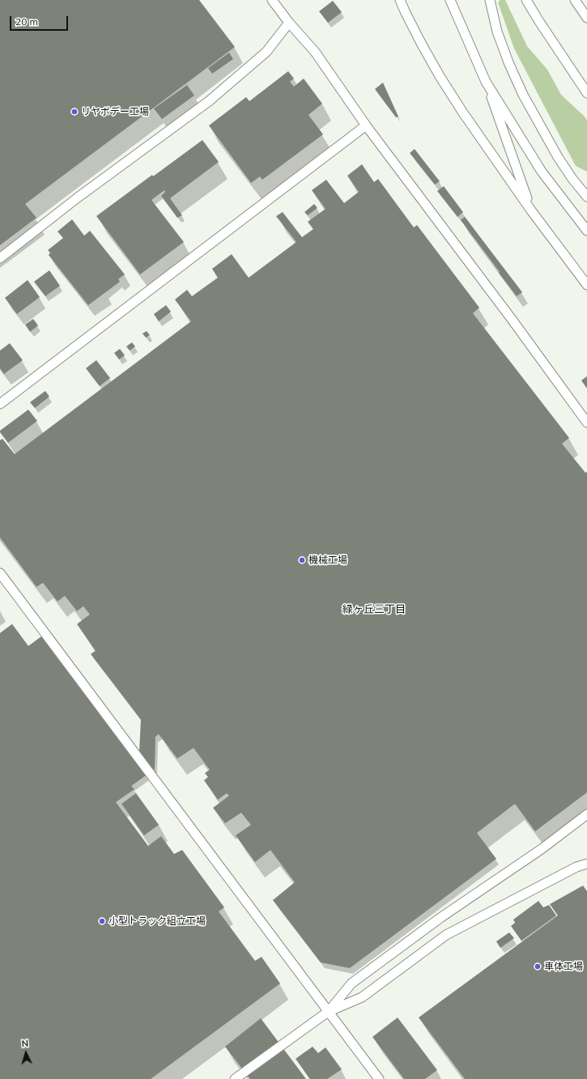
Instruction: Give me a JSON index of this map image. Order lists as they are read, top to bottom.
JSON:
{
  "districts": ["緑ヶ丘三丁目"],
  "places": [
    "リヤボデー工場",
    "機械工場",
    "小型トラック組立工場",
    "車体工場"
  ],
  "scale_bar": "20 m",
  "north": "top"
}
